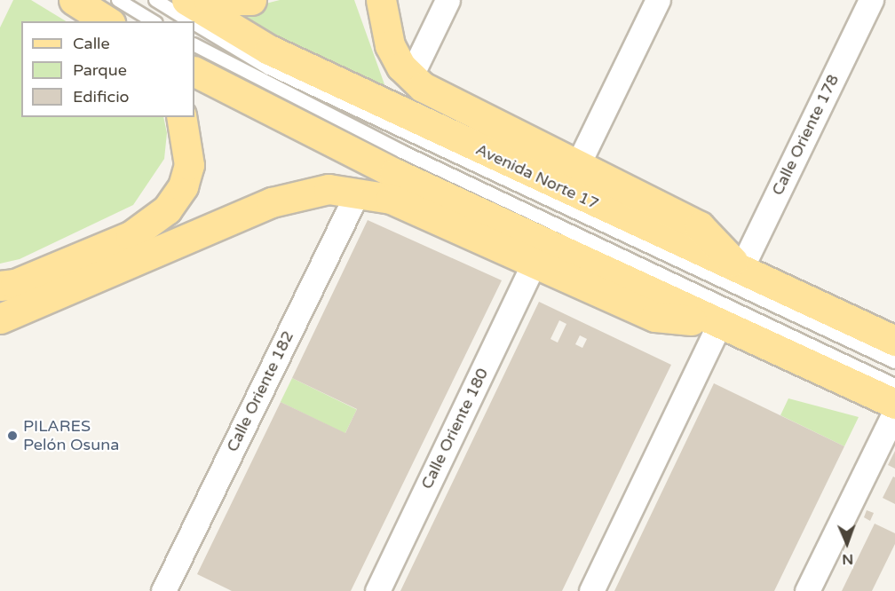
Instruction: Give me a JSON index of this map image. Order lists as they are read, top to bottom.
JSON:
{
  "streets": {
    "main road": ["Avenida Norte 17"],
    "street": ["Calle Oriente 178", "Calle Oriente 182", "Calle Oriente 180"]
  },
  "crossings": [
    ["Calle Oriente 178", "Avenida Norte 17"]
  ],
  "places": ["PILARES Pelón Osuna"],
  "legend": ["Calle", "Parque", "Edificio"],
  "north": "bottom"
}
